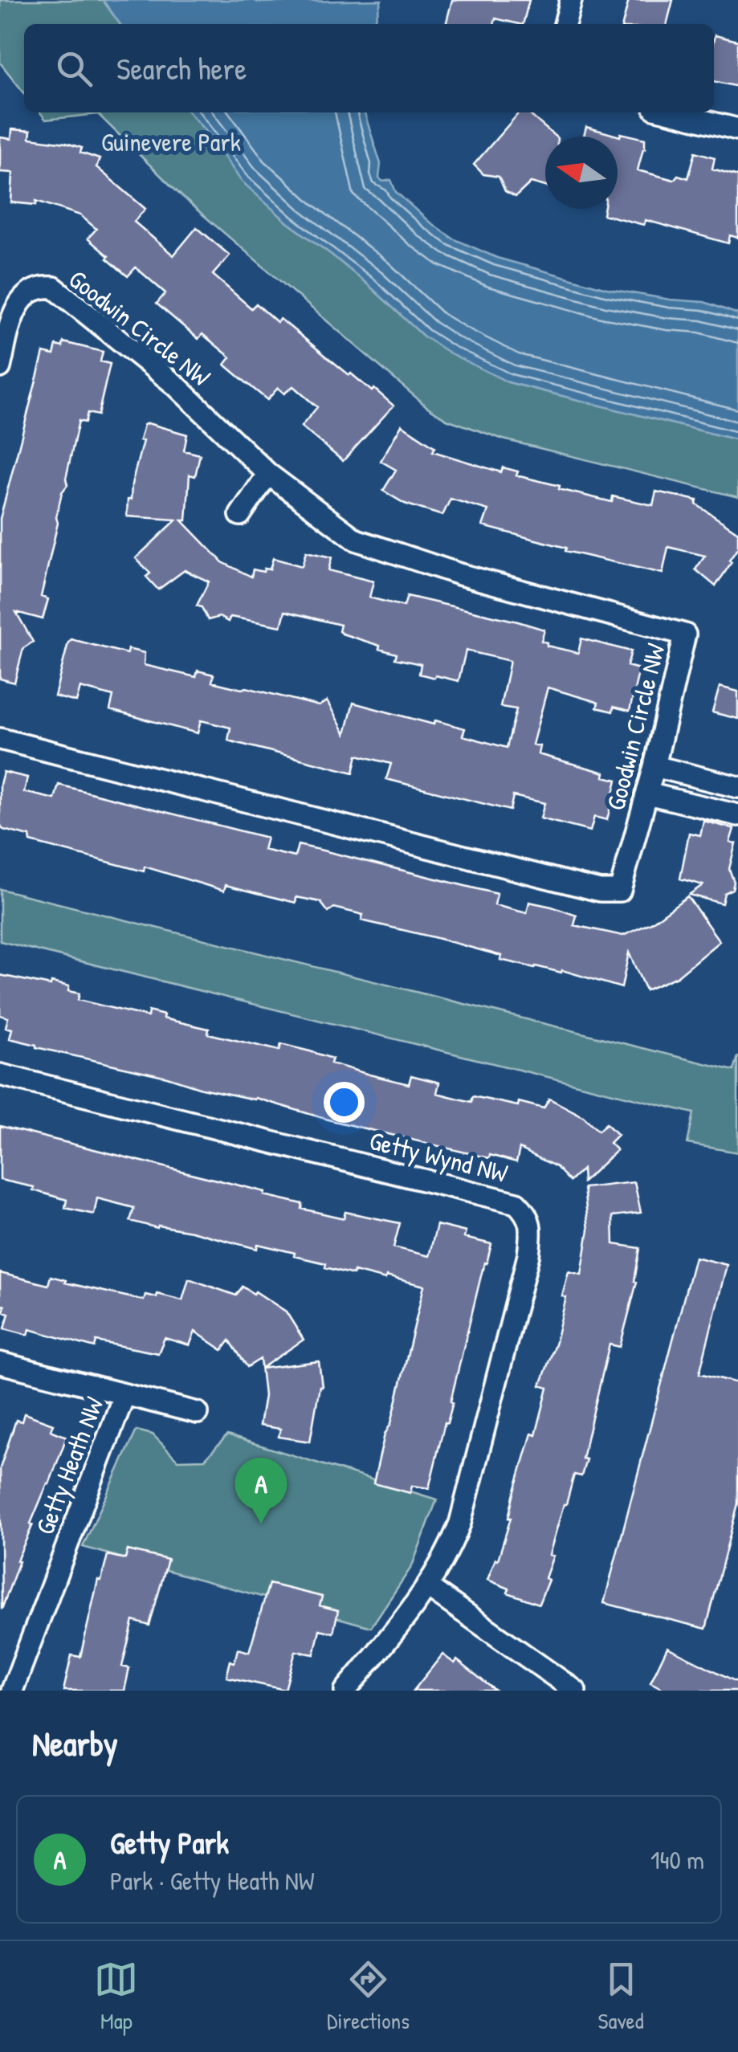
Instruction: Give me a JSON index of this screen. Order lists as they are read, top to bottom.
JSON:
{
  "streets": {
    "street": ["Goodwin Circle NW", "Getty Wynd NW", "Getty Heath NW"]
  },
  "parks": ["Guinevere Park"],
  "north": "left",
  "page": {
    "search": "Search here",
    "pins": "A",
    "heading": "Nearby",
    "list": [
      {
        "mark": "A",
        "name": "Getty Park",
        "note": "Park · Getty Heath NW",
        "value": "140 m"
      }
    ],
    "nav": ["Map", "Directions", "Saved"]
  }
}
